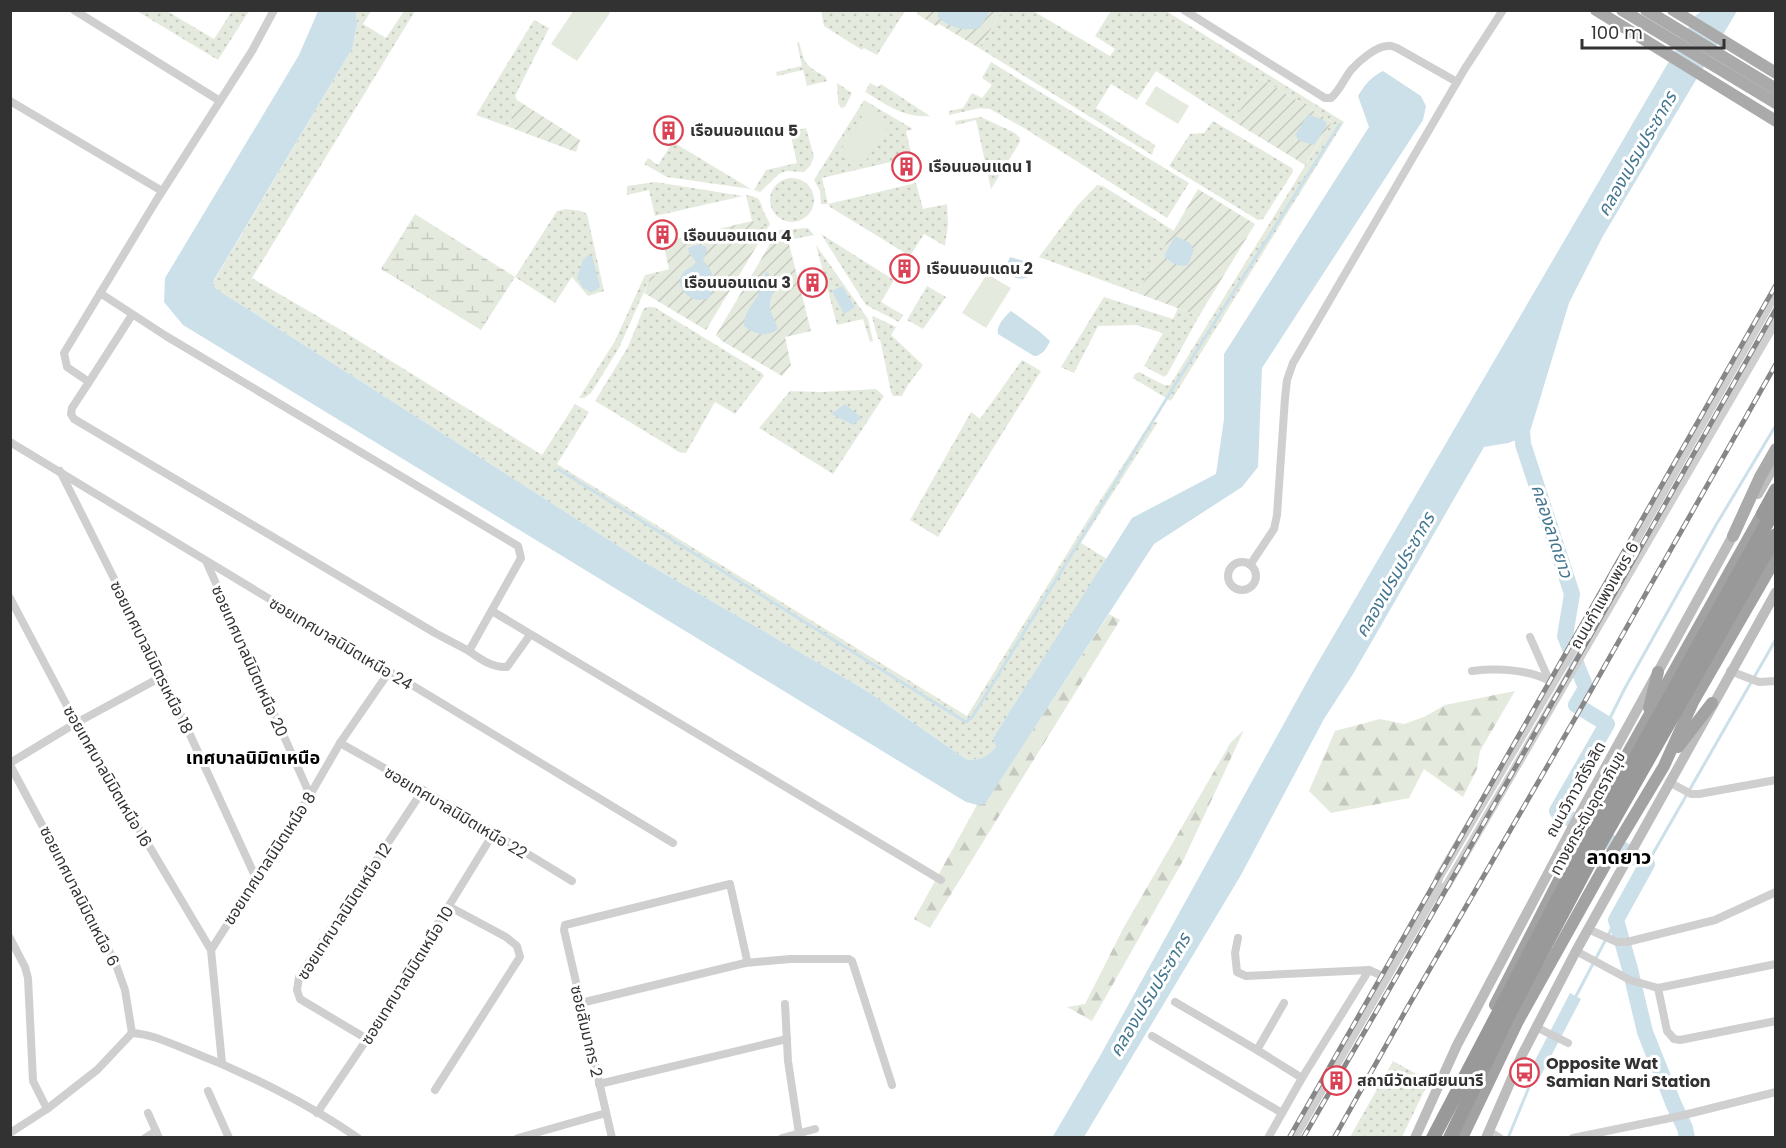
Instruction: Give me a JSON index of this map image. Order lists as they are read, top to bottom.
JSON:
{
  "streets": {
    "highway": ["ถนนวิภาวดีรังสิต", "ทางยกระดับอุตราภิมุข"],
    "street": [
      "ถนนกำแพงเพชร 6",
      "ซอยเทศบาลนิมิตเหนือ 24",
      "ซอยเทศบาลนิมิตรเหนือ 18",
      "ซอยเทศบาลนิมิตเหนือ 20",
      "ซอยเทศบาลนิมิตเหนือ 16",
      "ซอยเทศบาลนิมิตเหนือ 22",
      "ซอยเทศบาลนิมิตเหนือ 8",
      "ซอยเทศบาลนิมิตเหนือ 6",
      "ซอยเทศบาลนิมิตเหนือ 12",
      "ซอยเทศบาลนิมิตเหนือ 10",
      "ซอยสัมมากร 2"
    ]
  },
  "crossings": [
    ["ซอยเทศบาลนิมิตเหนือ 24", "ซอยเทศบาลนิมิตรเหนือ 18"],
    ["ซอยเทศบาลนิมิตเหนือ 24", "ซอยเทศบาลนิมิตเหนือ 20"],
    ["ซอยเทศบาลนิมิตเหนือ 24", "ซอยเทศบาลนิมิตเหนือ 8"],
    ["ซอยเทศบาลนิมิตรเหนือ 18", "ซอยเทศบาลนิมิตเหนือ 8"],
    ["ซอยเทศบาลนิมิตเหนือ 20", "ซอยเทศบาลนิมิตเหนือ 8"],
    ["ซอยเทศบาลนิมิตเหนือ 16", "ซอยเทศบาลนิมิตเหนือ 8"],
    ["ซอยเทศบาลนิมิตเหนือ 22", "ซอยเทศบาลนิมิตเหนือ 8"],
    ["ซอยเทศบาลนิมิตเหนือ 22", "ซอยเทศบาลนิมิตเหนือ 12"],
    ["ซอยเทศบาลนิมิตเหนือ 22", "ซอยเทศบาลนิมิตเหนือ 10"],
    ["ซอยเทศบาลนิมิตเหนือ 12", "ซอยเทศบาลนิมิตเหนือ 10"]
  ],
  "districts": ["เทศบาลนิมิตเหนือ", "ลาดยาว"],
  "water": ["คลองเปรมประชากร", "คลองลาดยาว"],
  "places": {
    "building": [
      "เรือนนอนแดน 5",
      "เรือนนอนแดน 1",
      "เรือนนอนแดน 4",
      "เรือนนอนแดน 2",
      "เรือนนอนแดน 3",
      "สถานีวัดเสมียนนารี"
    ],
    "bus stop": ["Opposite Wat Samian Nari Station"]
  },
  "scale_bar": "100 m"
}
